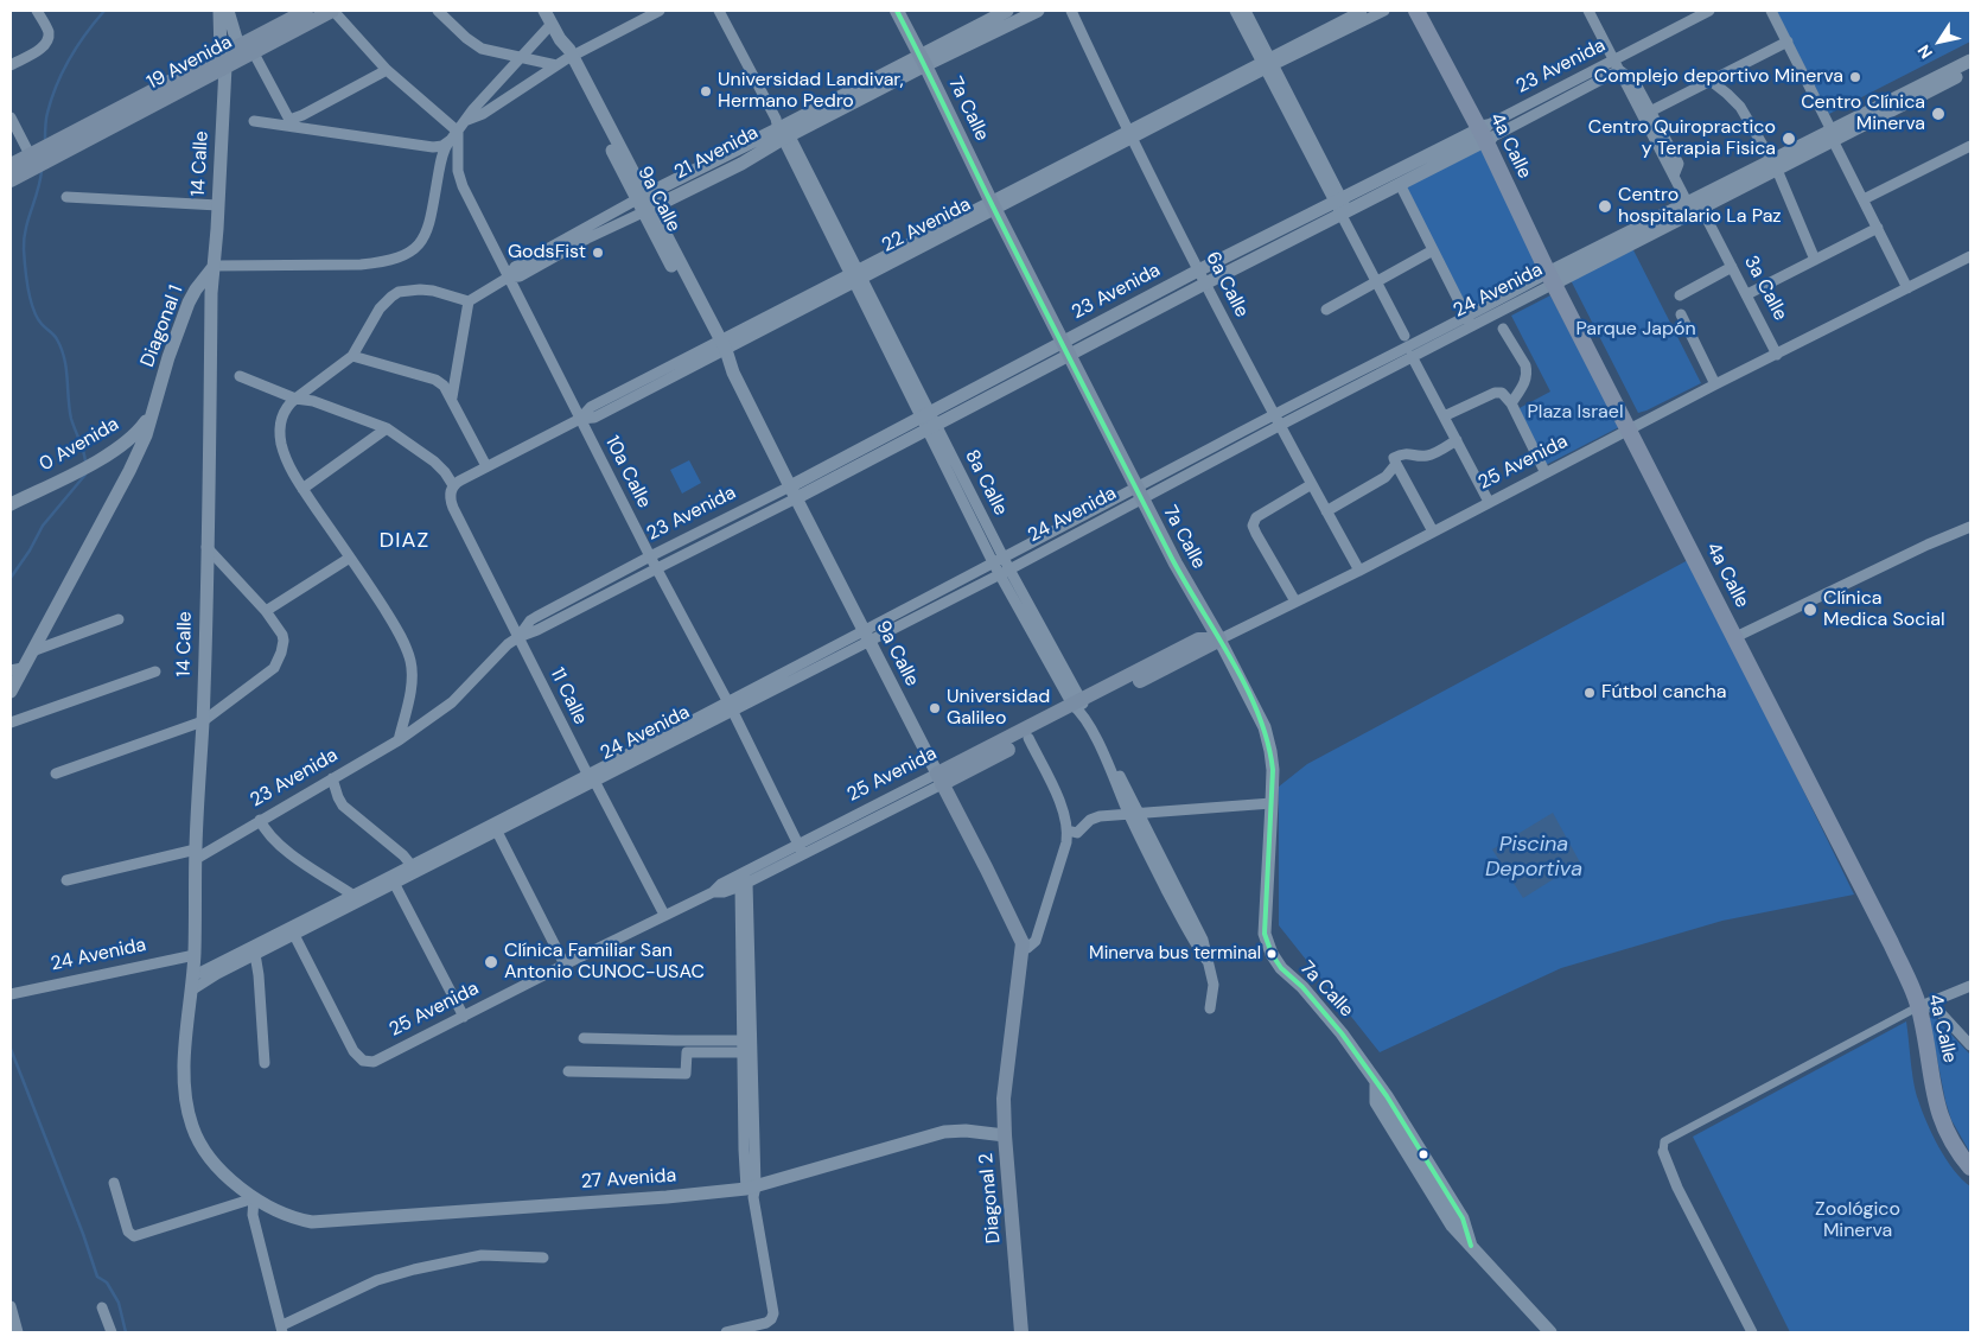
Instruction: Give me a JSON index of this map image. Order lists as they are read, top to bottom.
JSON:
{
  "streets": {
    "main road": [
      "19 Avenida",
      "7a Calle",
      "4a Calle",
      "9a Calle",
      "25 Avenida",
      "Diagonal 2"
    ],
    "street": [
      "23 Avenida",
      "21 Avenida",
      "14 Calle",
      "22 Avenida",
      "6a Calle",
      "3a Calle",
      "24 Avenida",
      "Diagonal 1",
      "0 Avenida",
      "10a Calle",
      "8a Calle",
      "11 Calle",
      "27 Avenida"
    ]
  },
  "crossings": [
    ["19 Avenida", "14 Calle"],
    ["19 Avenida", "10a Calle"],
    ["23 Avenida", "7a Calle"],
    ["23 Avenida", "4a Calle"],
    ["23 Avenida", "14 Calle"],
    ["23 Avenida", "9a Calle"],
    ["23 Avenida", "6a Calle"],
    ["23 Avenida", "3a Calle"],
    ["23 Avenida", "10a Calle"],
    ["23 Avenida", "8a Calle"],
    ["23 Avenida", "11 Calle"],
    ["7a Calle", "21 Avenida"],
    ["7a Calle", "22 Avenida"],
    ["7a Calle", "24 Avenida"],
    ["7a Calle", "25 Avenida"],
    ["4a Calle", "24 Avenida"],
    ["4a Calle", "25 Avenida"],
    ["21 Avenida", "9a Calle"],
    ["21 Avenida", "10a Calle"],
    ["21 Avenida", "8a Calle"],
    ["14 Calle", "24 Avenida"],
    ["14 Calle", "Diagonal 1"],
    ["14 Calle", "27 Avenida"],
    ["9a Calle", "22 Avenida"],
    ["9a Calle", "24 Avenida"],
    ["9a Calle", "25 Avenida"],
    ["9a Calle", "Diagonal 2"],
    ["22 Avenida", "6a Calle"],
    ["22 Avenida", "10a Calle"],
    ["22 Avenida", "8a Calle"],
    ["22 Avenida", "11 Calle"],
    ["6a Calle", "24 Avenida"],
    ["6a Calle", "25 Avenida"],
    ["3a Calle", "24 Avenida"],
    ["3a Calle", "25 Avenida"],
    ["24 Avenida", "25 Avenida"],
    ["24 Avenida", "10a Calle"],
    ["24 Avenida", "8a Calle"],
    ["24 Avenida", "11 Calle"],
    ["Diagonal 1", "0 Avenida"],
    ["25 Avenida", "10a Calle"],
    ["25 Avenida", "8a Calle"],
    ["25 Avenida", "11 Calle"],
    ["27 Avenida", "Diagonal 2"]
  ],
  "districts": ["DIAZ"],
  "water": ["Piscina Deportiva"],
  "parks": ["Parque Japón", "Plaza Israel", "Zoológico Minerva"],
  "places": [
    "Complejo deportivo Minerva",
    "Universidad Landivar, Hermano Pedro",
    "Centro Clínica Minerva",
    "Centro Quiropractico y Terapia Fisica",
    "Centro hospitalario La Paz",
    "GodsFist",
    "Clínica Medica Social",
    "Fútbol cancha",
    "Universidad Galileo",
    "Minerva bus terminal",
    "Clínica Familiar San Antonio CUNOC-USAC"
  ],
  "north": "bottom left"
}
